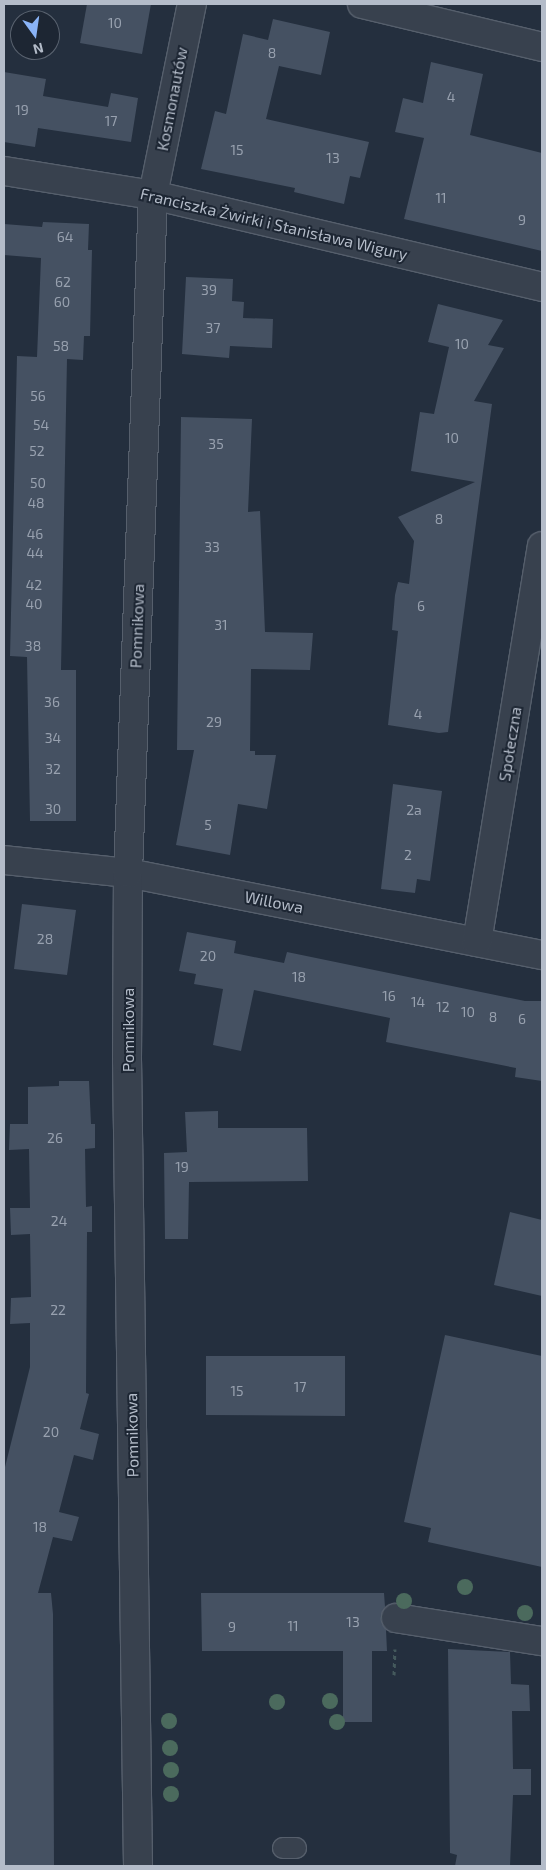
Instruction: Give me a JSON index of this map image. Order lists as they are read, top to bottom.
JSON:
{
  "streets": {
    "street": [
      "Kosmonautów",
      "Franciszka Żwirki i Stanisława Wigury",
      "Pomnikowa",
      "Społeczna",
      "Willowa"
    ]
  },
  "crossings": [
    ["Kosmonautów", "Franciszka Żwirki i Stanisława Wigury"],
    ["Kosmonautów", "Pomnikowa"],
    ["Franciszka Żwirki i Stanisława Wigury", "Pomnikowa"],
    ["Pomnikowa", "Willowa"],
    ["Społeczna", "Willowa"]
  ],
  "house_numbers": [
    "10",
    "8",
    "4",
    "19",
    "17",
    "15",
    "13",
    "11",
    "9",
    "64",
    "62",
    "39",
    "60",
    "37",
    "10",
    "58",
    "56",
    "54",
    "10",
    "35",
    "52",
    "50",
    "48",
    "8",
    "46",
    "33",
    "44",
    "42",
    "40",
    "6",
    "31",
    "38",
    "36",
    "4",
    "29",
    "34",
    "32",
    "30",
    "2a",
    "5",
    "2",
    "28",
    "20",
    "18",
    "16",
    "14",
    "12",
    "10",
    "8",
    "6",
    "26",
    "19",
    "24",
    "22",
    "17",
    "15",
    "20",
    "18",
    "13",
    "11",
    "9"
  ],
  "north": "bottom"
}
